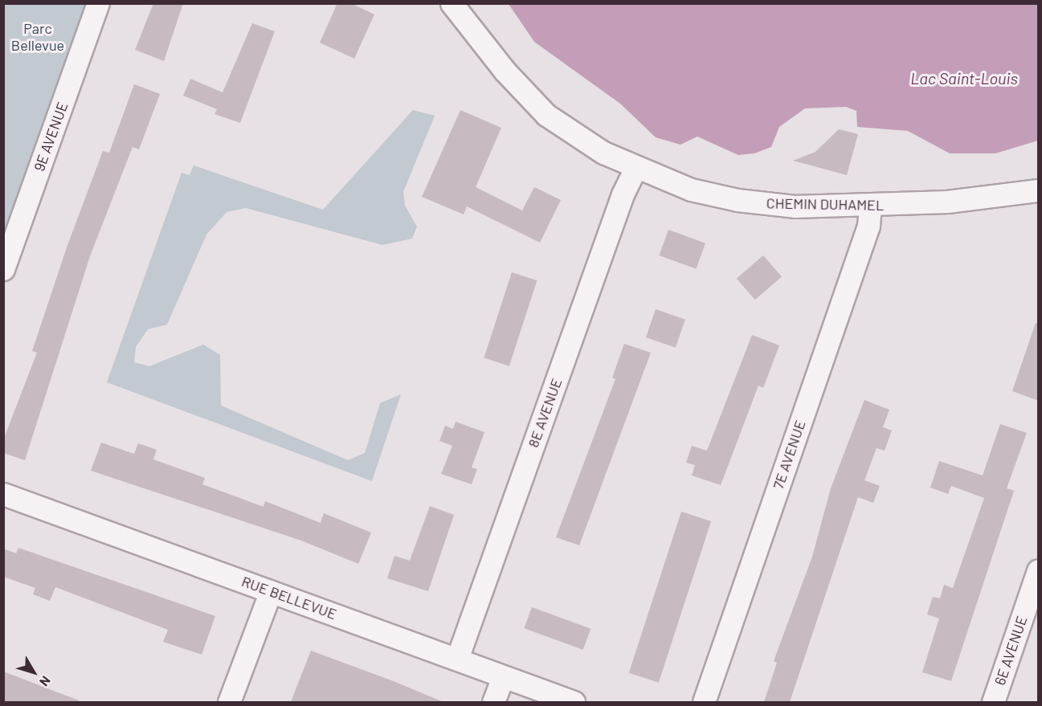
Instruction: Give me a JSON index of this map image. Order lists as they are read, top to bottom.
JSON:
{
  "streets": {
    "street": [
      "9E AVENUE",
      "CHEMIN DUHAMEL",
      "8E AVENUE",
      "7E AVENUE",
      "RUE BELLEVUE",
      "6E AVENUE"
    ]
  },
  "crossings": [
    ["CHEMIN DUHAMEL", "8E AVENUE"],
    ["CHEMIN DUHAMEL", "7E AVENUE"],
    ["8E AVENUE", "RUE BELLEVUE"]
  ],
  "water": ["Lac Saint-Louis"],
  "parks": ["Parc Bellevue"],
  "north": "bottom right"
}
